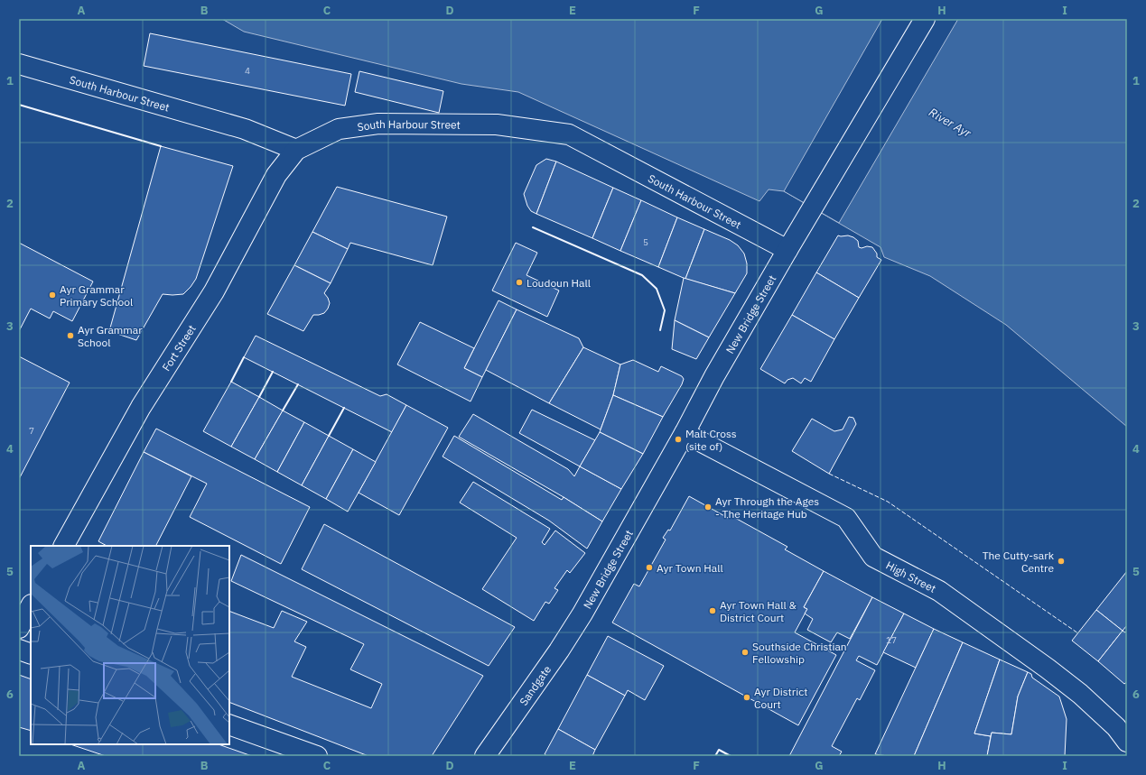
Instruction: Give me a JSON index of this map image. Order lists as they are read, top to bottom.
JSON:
{
  "streets": {
    "main road": [
      "South Harbour Street",
      "New Bridge Street",
      "Fort Street",
      "High Street",
      "Sandgate"
    ]
  },
  "crossings": [
    ["South Harbour Street", "New Bridge Street"],
    ["South Harbour Street", "Fort Street"],
    ["New Bridge Street", "High Street"],
    ["New Bridge Street", "Sandgate"]
  ],
  "water": ["River Ayr"],
  "places": [
    "Loudoun Hall",
    "Ayr Grammar Primary School",
    "Ayr Grammar School",
    "Malt Cross (site of)",
    "Ayr Through the Ages - The Heritage Hub",
    "The Cutty-sark Centre",
    "Ayr Town Hall",
    "Ayr Town Hall & District Court",
    "Southside Christian Fellowship",
    "Ayr District Court"
  ],
  "house_numbers": [
    "4",
    "5",
    "7",
    "17"
  ],
  "grid": {
    "columns": [
      "A",
      "B",
      "C",
      "D",
      "E",
      "F",
      "G",
      "H",
      "I"
    ],
    "rows": [
      "1",
      "2",
      "3",
      "4",
      "5",
      "6"
    ]
  }
}
